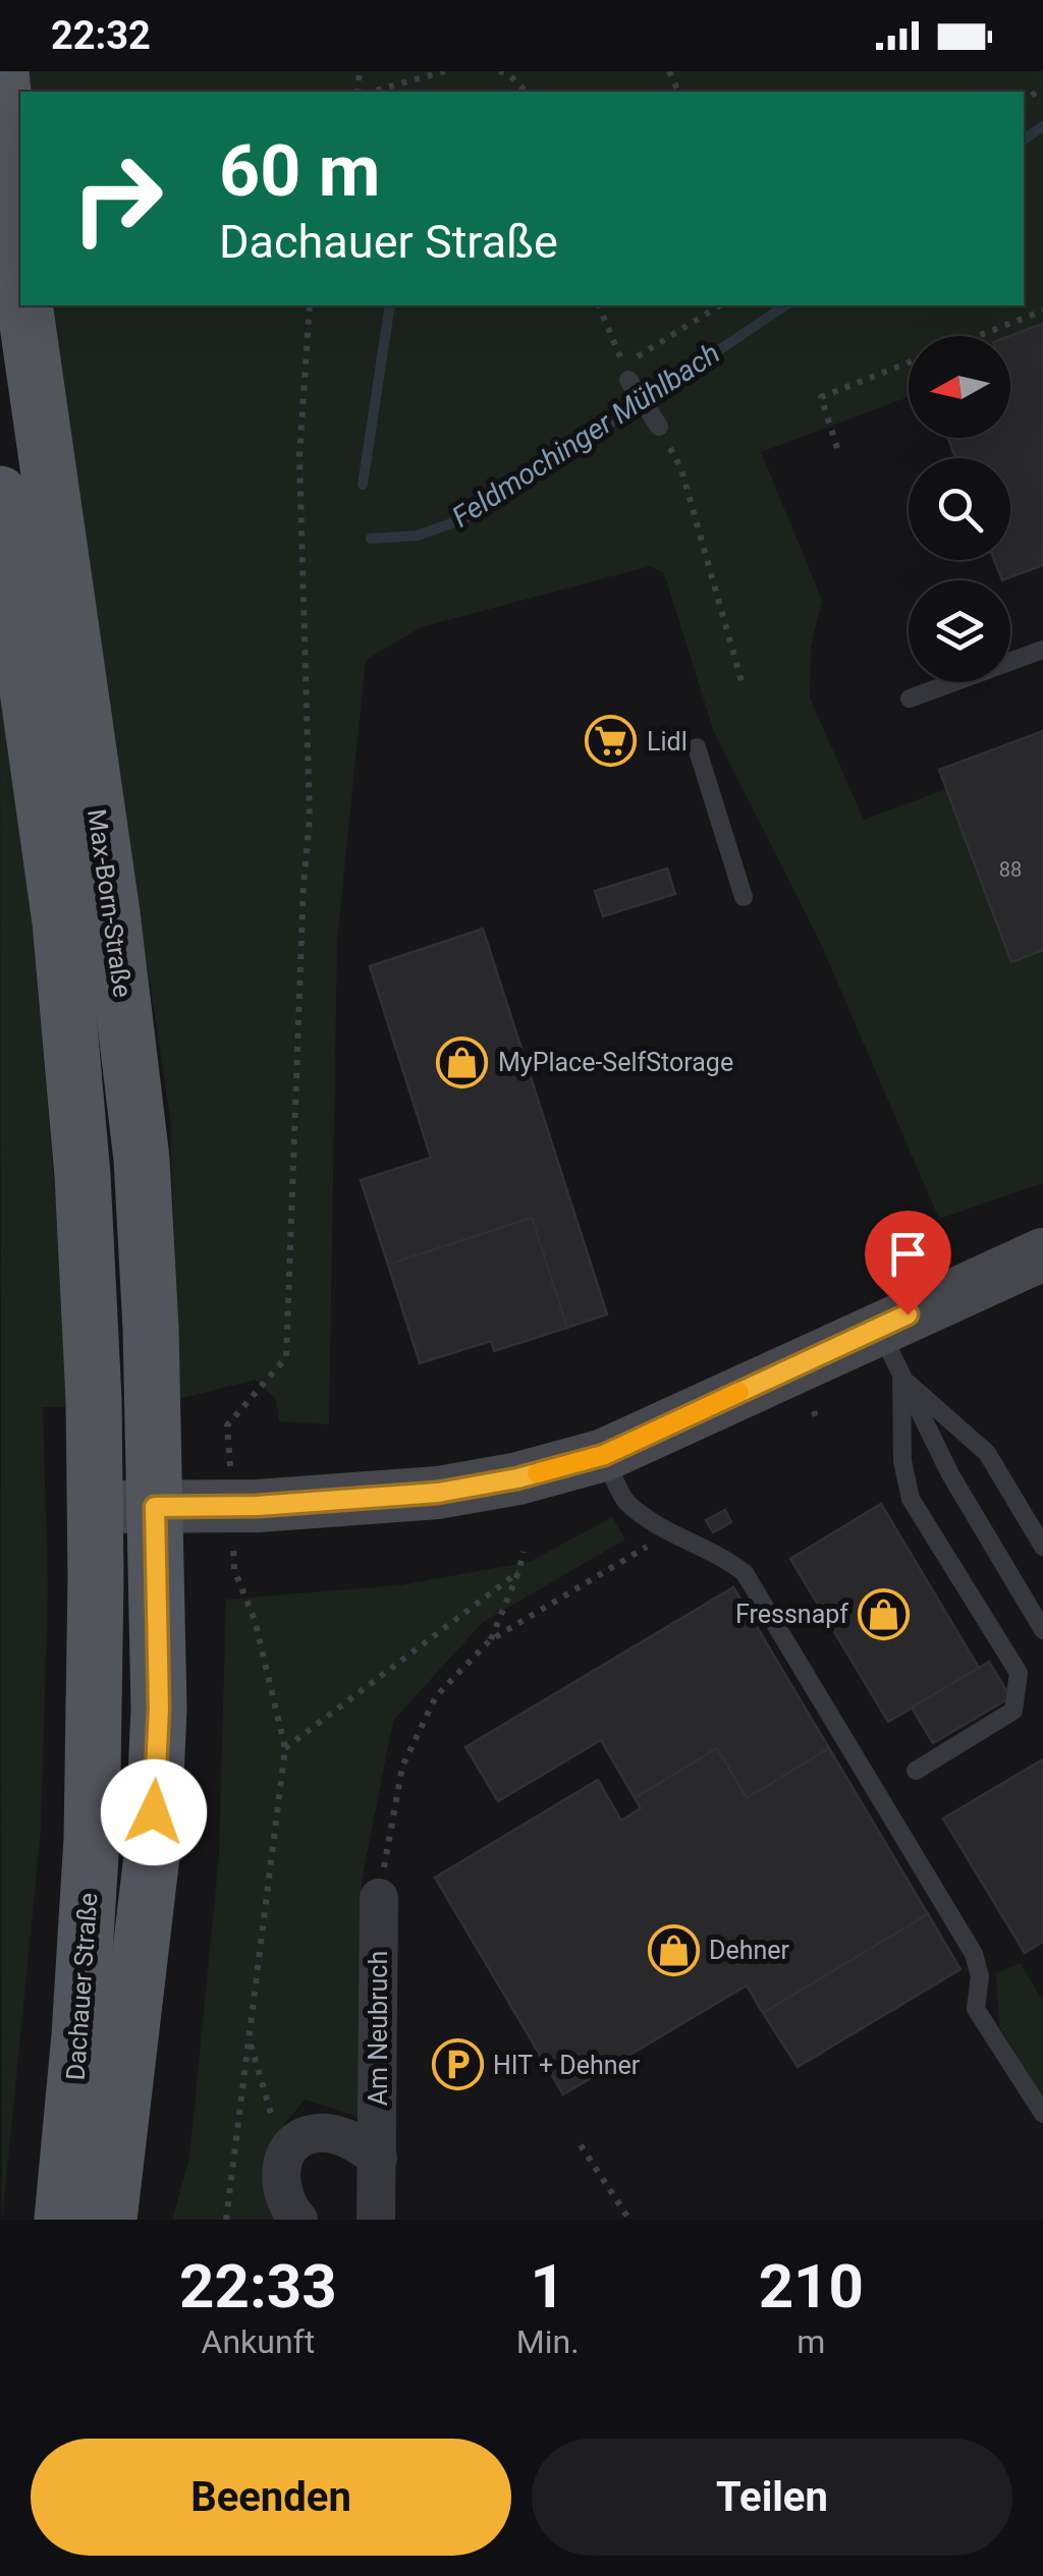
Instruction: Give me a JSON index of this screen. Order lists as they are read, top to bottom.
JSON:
{
  "streets": {
    "main road": ["Max-Born-Straße", "Dachauer Straße"],
    "street": ["Am Neubruch"]
  },
  "crossings": [
    ["Max-Born-Straße", "Dachauer Straße"]
  ],
  "water": ["Feldmochinger Mühlbach"],
  "places": {
    "supermarket": ["Lidl"],
    "shop": ["MyPlace-SelfStorage", "Fressnapf", "Dehner"],
    "parking": ["HIT + Dehner"]
  },
  "house_numbers": ["88"],
  "north": "left",
  "page": {
    "status": "22:32",
    "turn": ["60 m", "Dachauer Straße"],
    "eta": [
      "22:33",
      "Ankunft",
      "1",
      "Min.",
      "210",
      "m"
    ],
    "buttons": ["Beenden", "Teilen"]
  }
}
